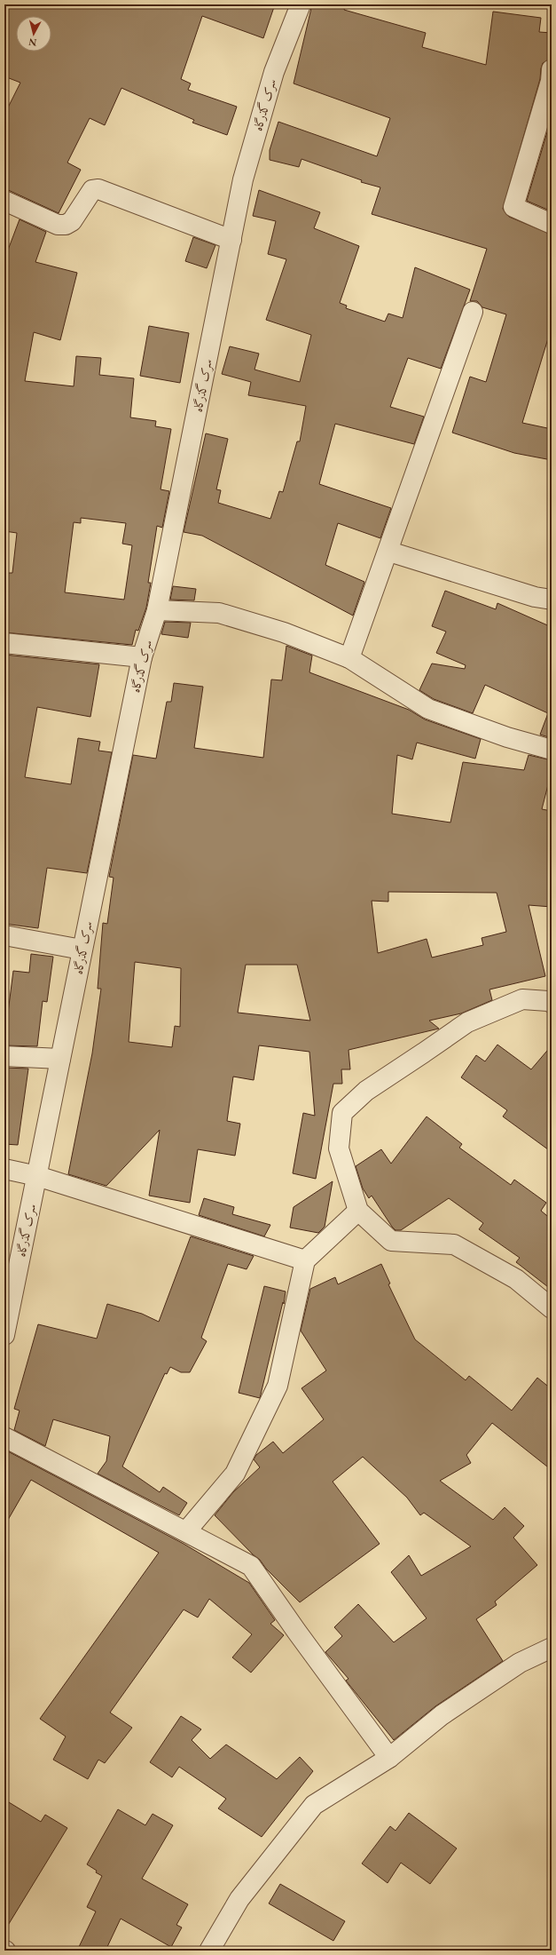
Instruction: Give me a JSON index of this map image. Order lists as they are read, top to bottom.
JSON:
{
  "streets": {
    "street": ["سرک گذرگاه"]
  },
  "north": "bottom"
}
